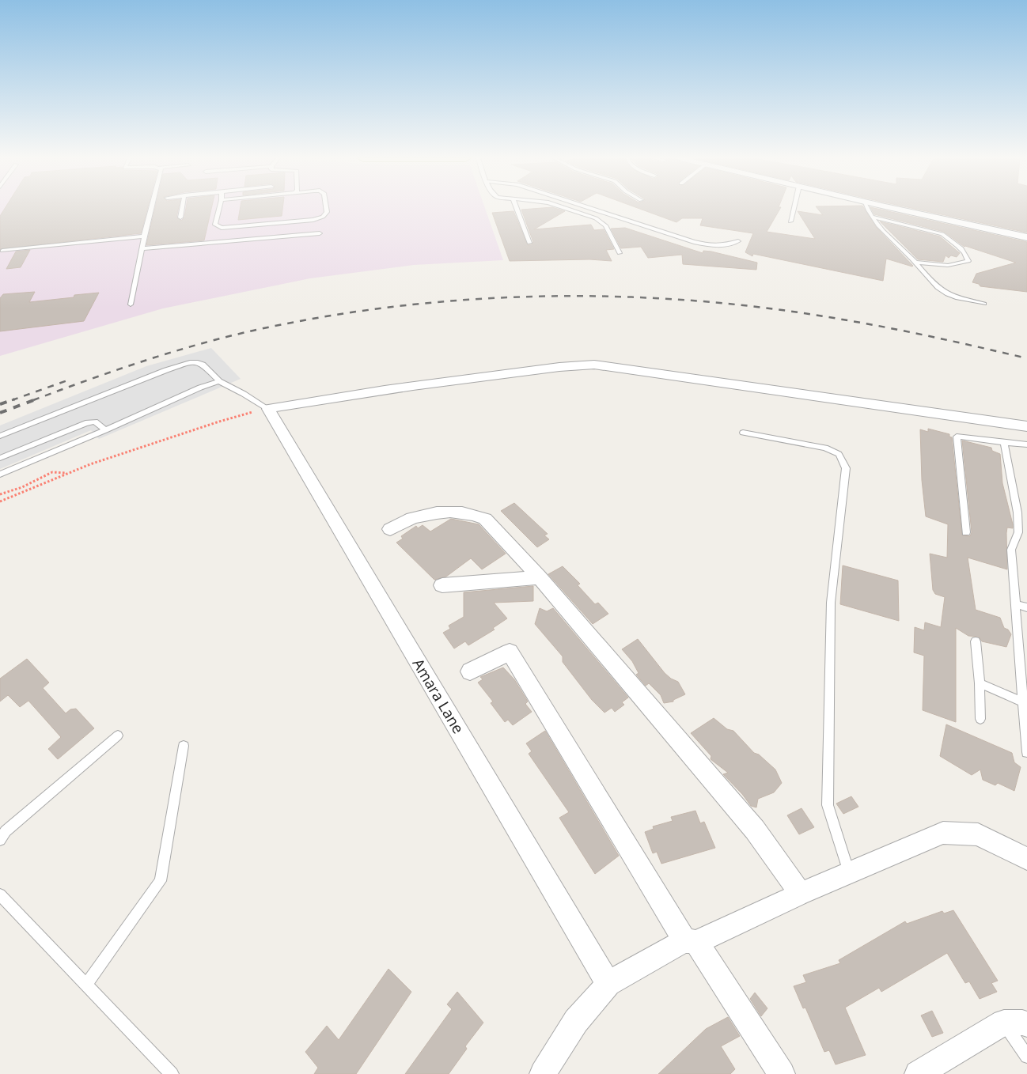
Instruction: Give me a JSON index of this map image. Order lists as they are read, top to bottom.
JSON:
{
  "streets": {
    "street": ["Amara Lane"]
  }
}
